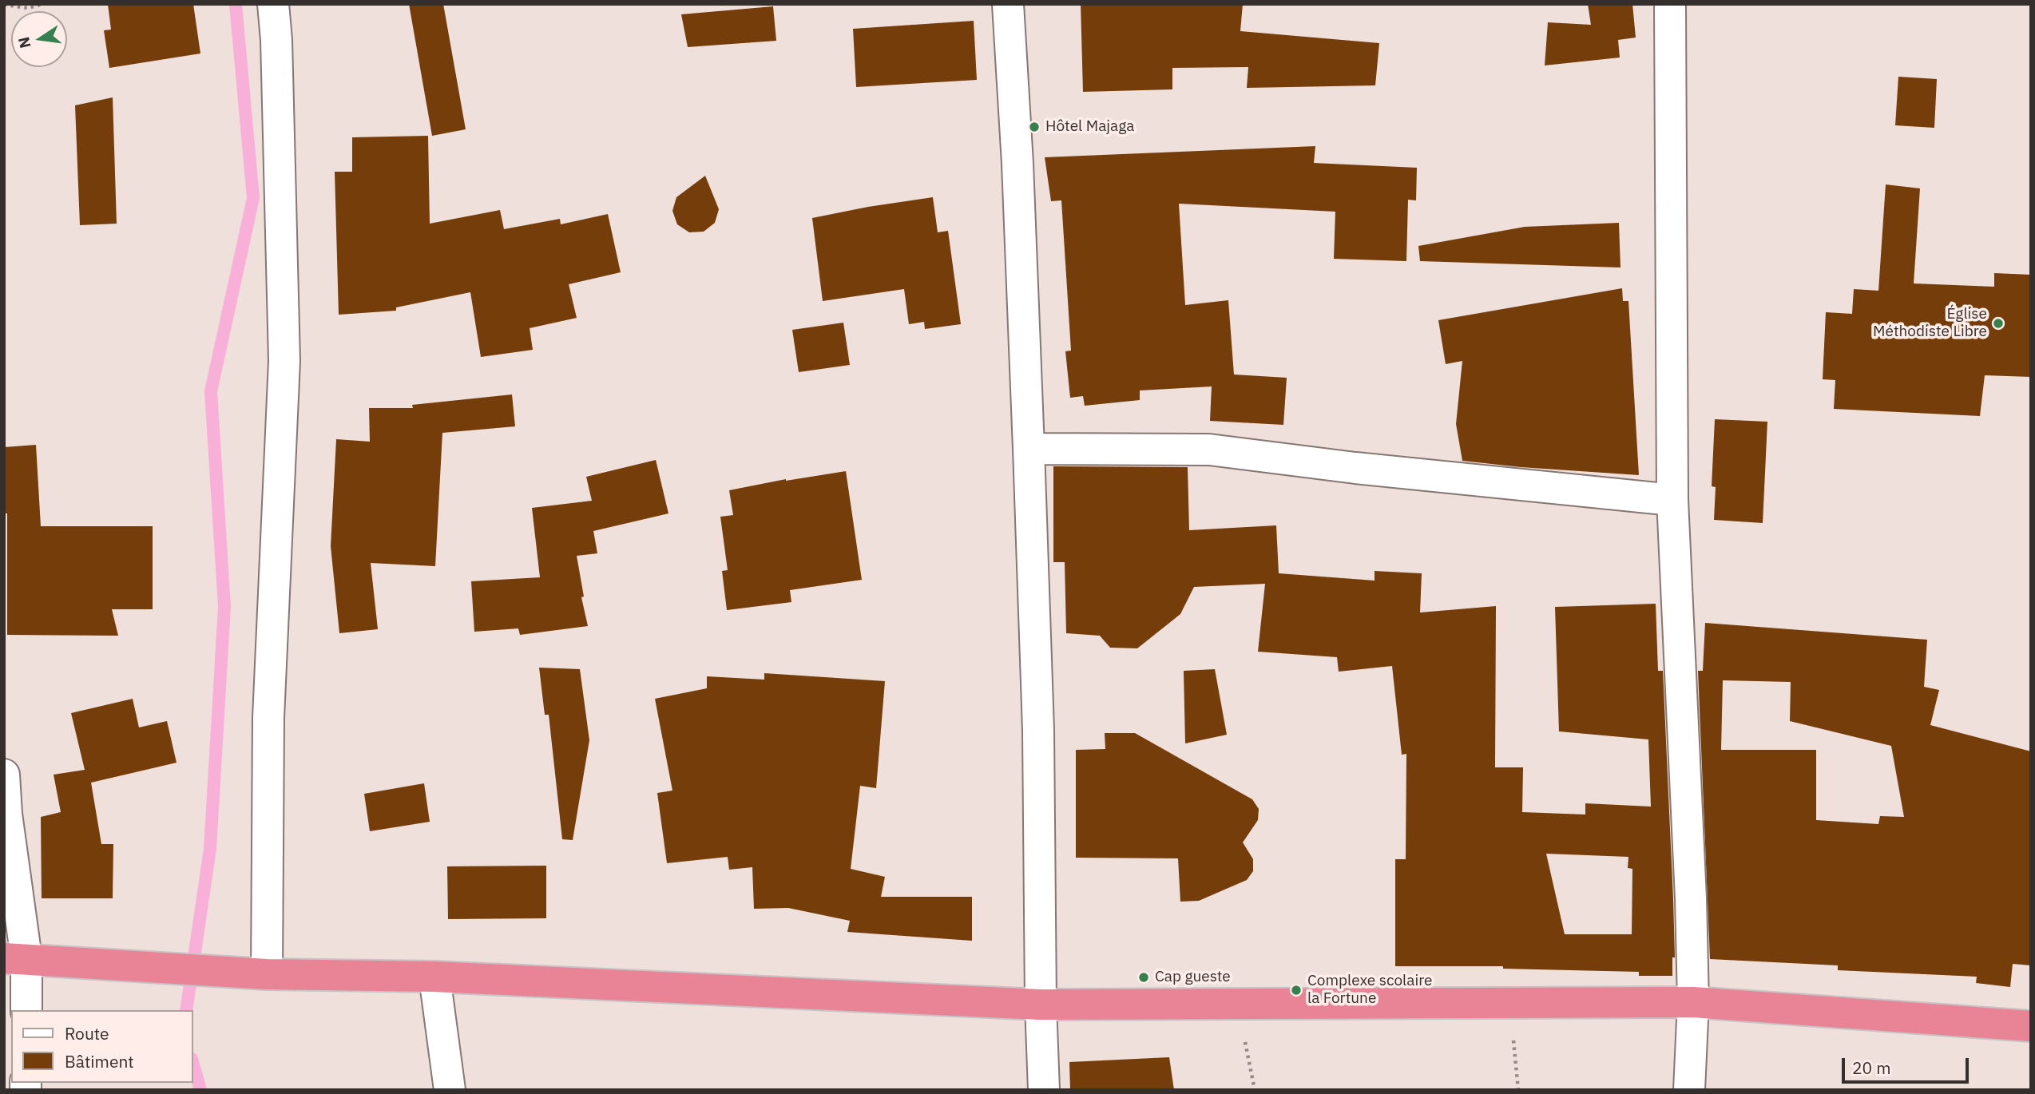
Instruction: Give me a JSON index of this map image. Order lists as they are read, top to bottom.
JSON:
{
  "places": [
    "Hôtel Majaga",
    "Église Méthodiste Libre",
    "Cap gueste",
    "Complexe scolaire la Fortune"
  ],
  "legend": ["Route", "Bâtiment"],
  "scale_bar": "20 m",
  "north": "left"
}
